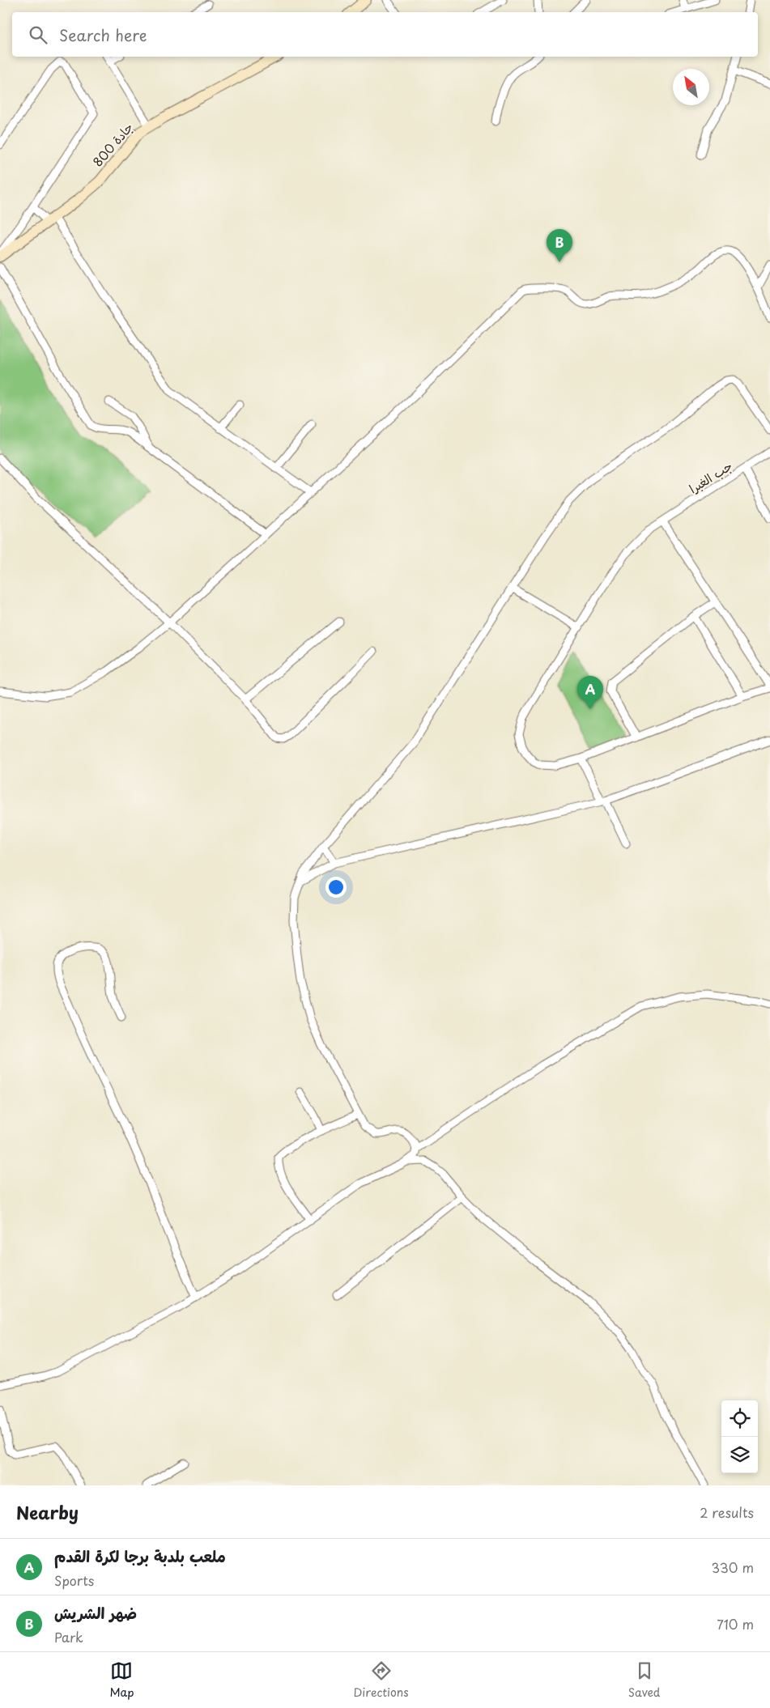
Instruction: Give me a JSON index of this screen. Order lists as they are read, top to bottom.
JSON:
{
  "streets": {
    "main road": ["جادة 800"],
    "street": ["جب الغبرا"]
  },
  "north": "top left",
  "page": {
    "search": "Search here",
    "pins": ["B", "A"],
    "heading": ["Nearby", "2 results"],
    "list": [
      {
        "mark": "A",
        "name": "ملعب بلدبة برجا لكرة القدم",
        "note": "Sports",
        "value": "330 m"
      },
      {
        "mark": "B",
        "name": "ضهر الشريش",
        "note": "Park",
        "value": "710 m"
      }
    ],
    "nav": ["Map", "Directions", "Saved"]
  }
}
